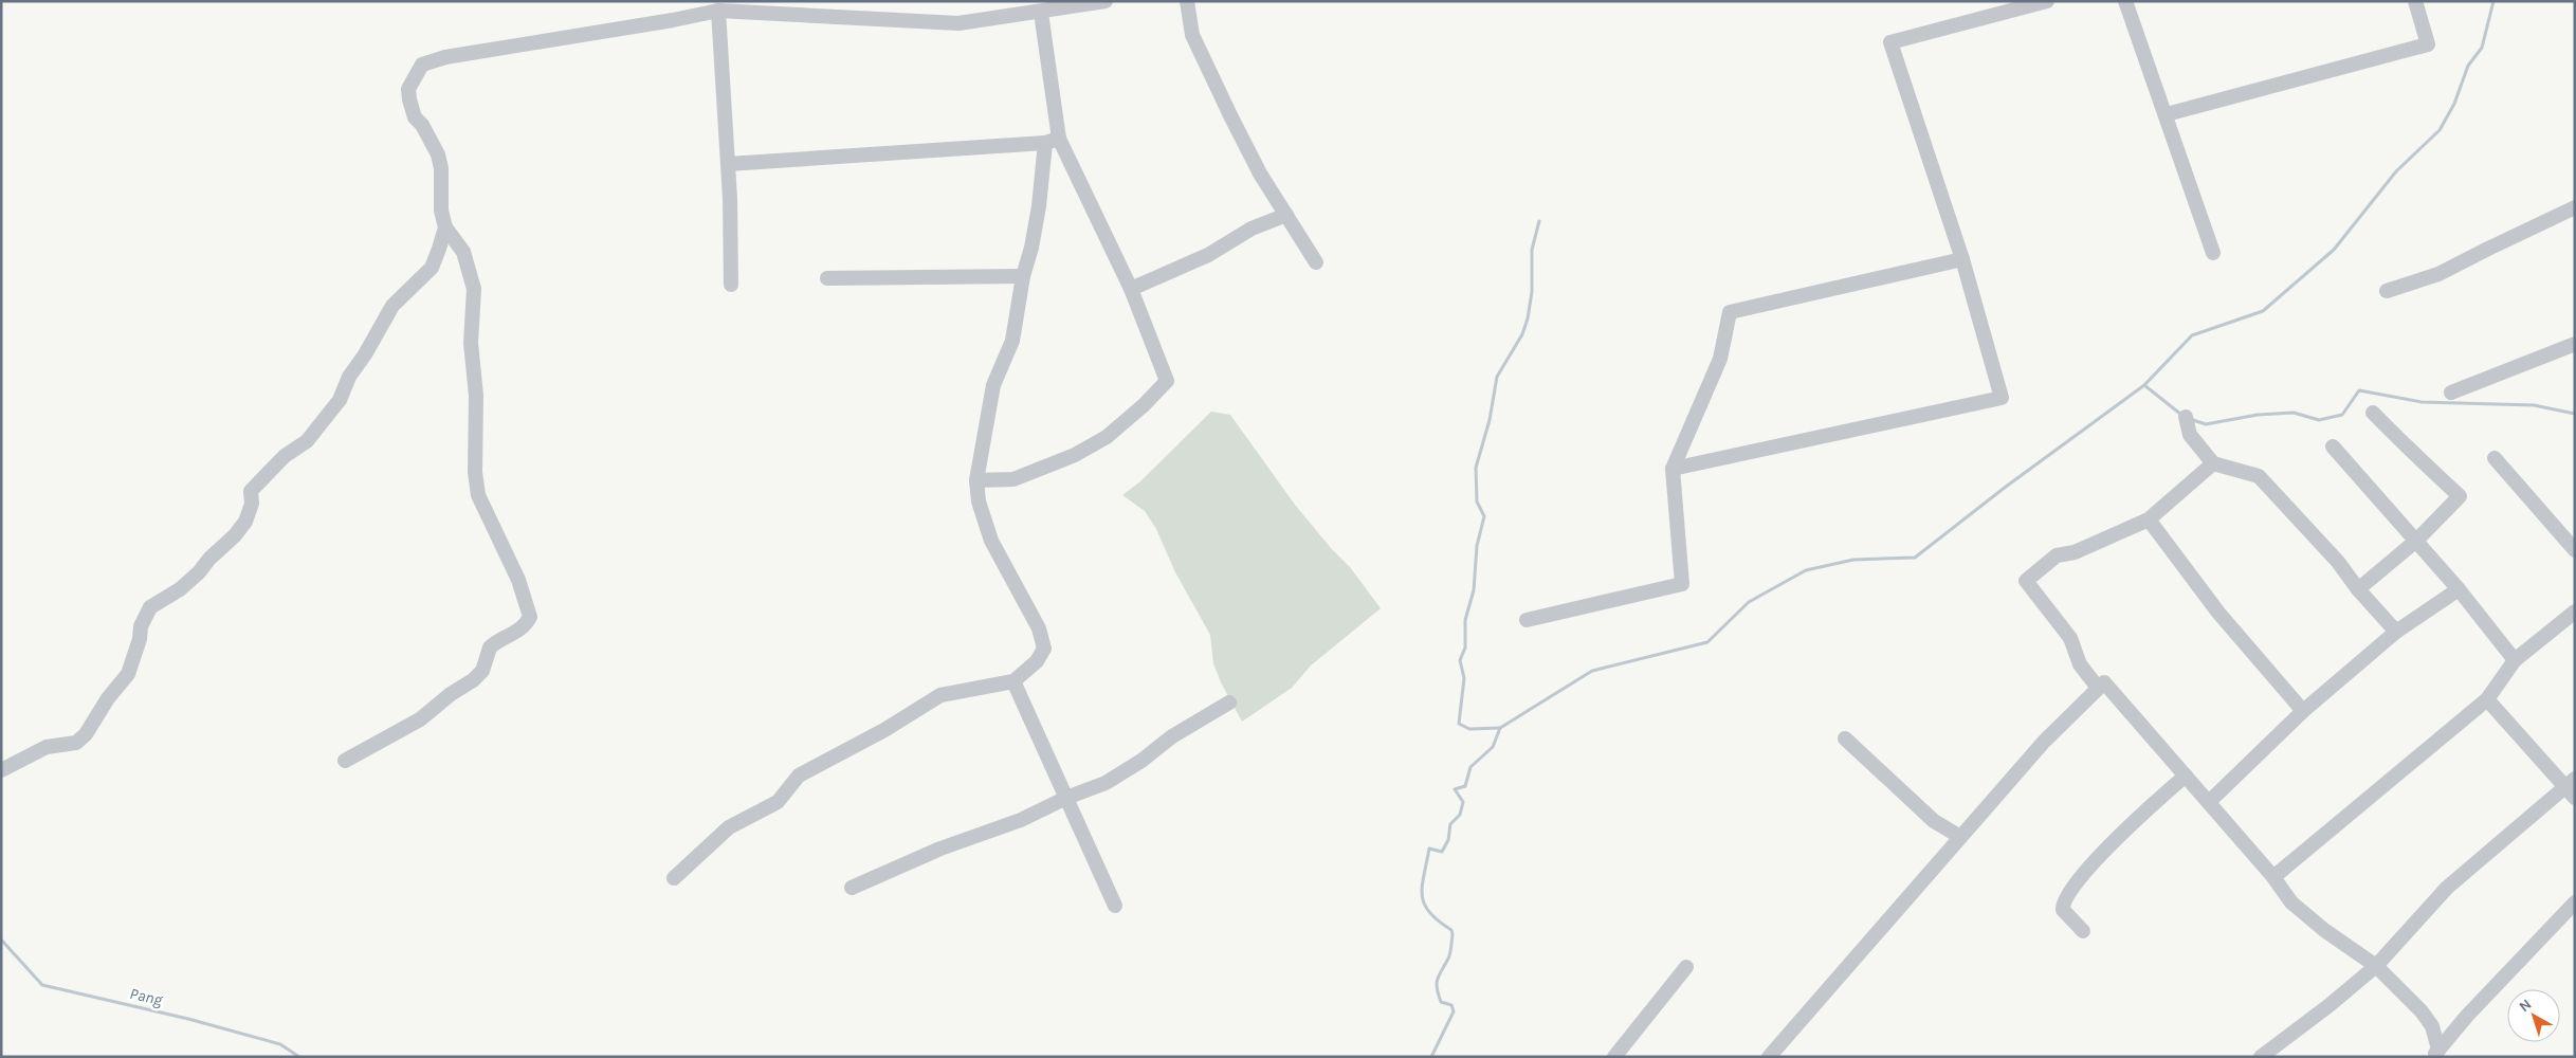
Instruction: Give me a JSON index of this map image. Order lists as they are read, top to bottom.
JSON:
{
  "water": ["Pang"],
  "north": "top left"
}
